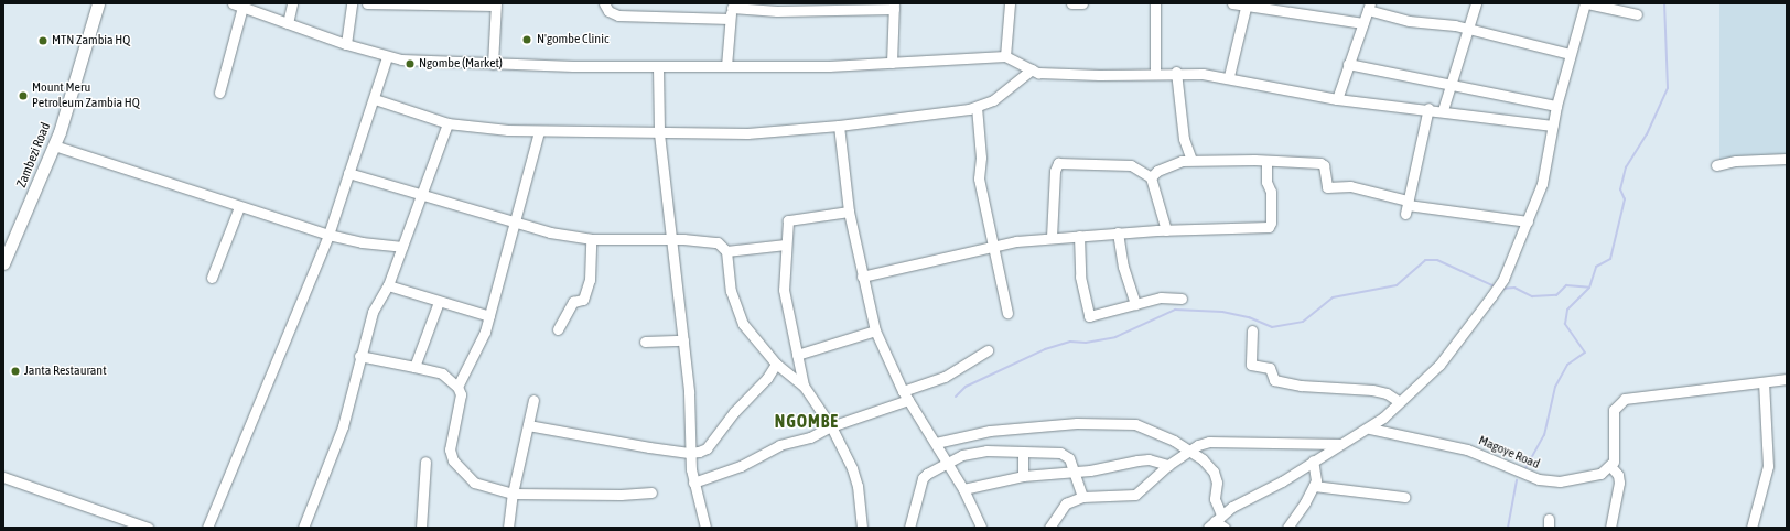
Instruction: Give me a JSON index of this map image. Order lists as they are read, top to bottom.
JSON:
{
  "streets": {
    "main road": ["Zambezi Road"],
    "street": ["Magoye Road"]
  },
  "districts": ["NGOMBE"],
  "places": [
    "N'gombe Clinic",
    "MTN Zambia HQ",
    "Ngombe (Market)",
    "Mount Meru Petroleum Zambia HQ",
    "Janta Restaurant"
  ]
}
